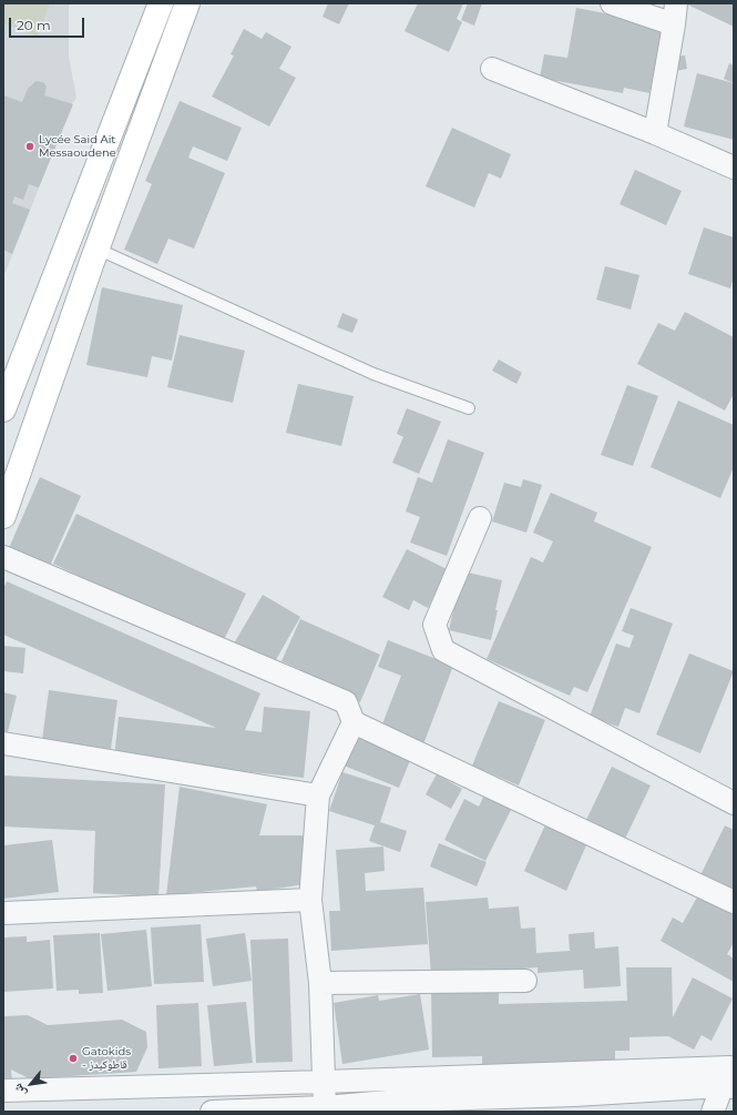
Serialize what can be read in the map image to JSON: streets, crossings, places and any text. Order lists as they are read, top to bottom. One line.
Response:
{"places":["Lycée Said Ait Messaoudene","Gatokids - قاطوكيدز"],"scale_bar":"20 m","north":"bottom left"}
